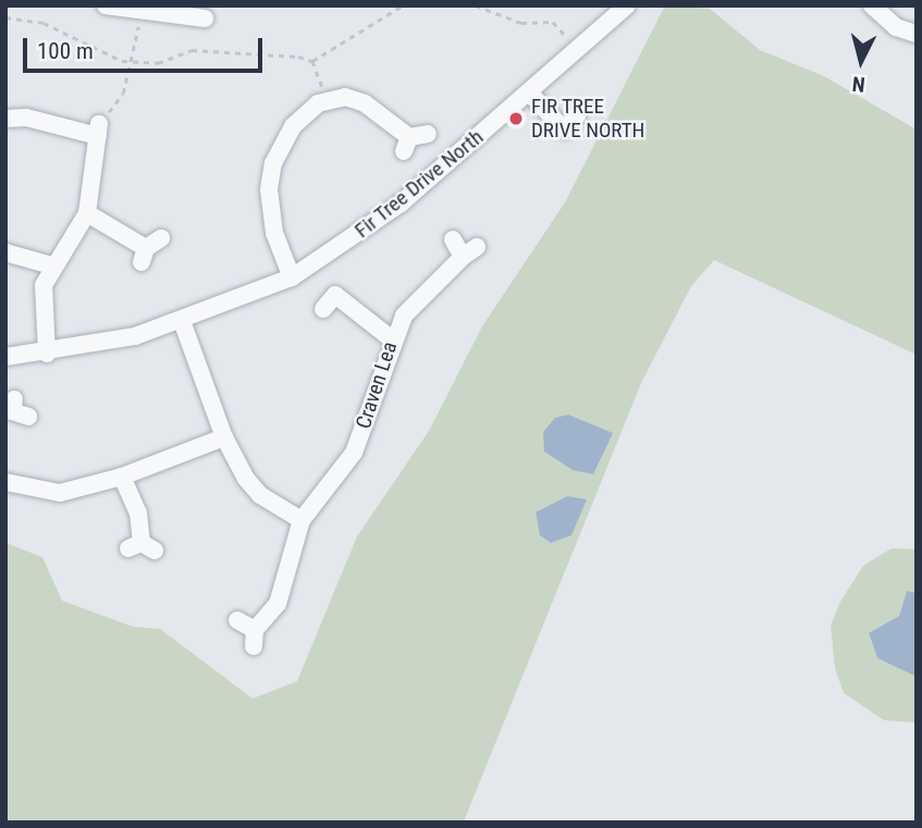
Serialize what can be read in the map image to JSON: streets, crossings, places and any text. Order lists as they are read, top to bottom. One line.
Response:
{"streets":{"street":["Fir Tree Drive North","Craven Lea"]},"places":["FIR TREE DRIVE NORTH"],"scale_bar":"100 m","north":"bottom"}
